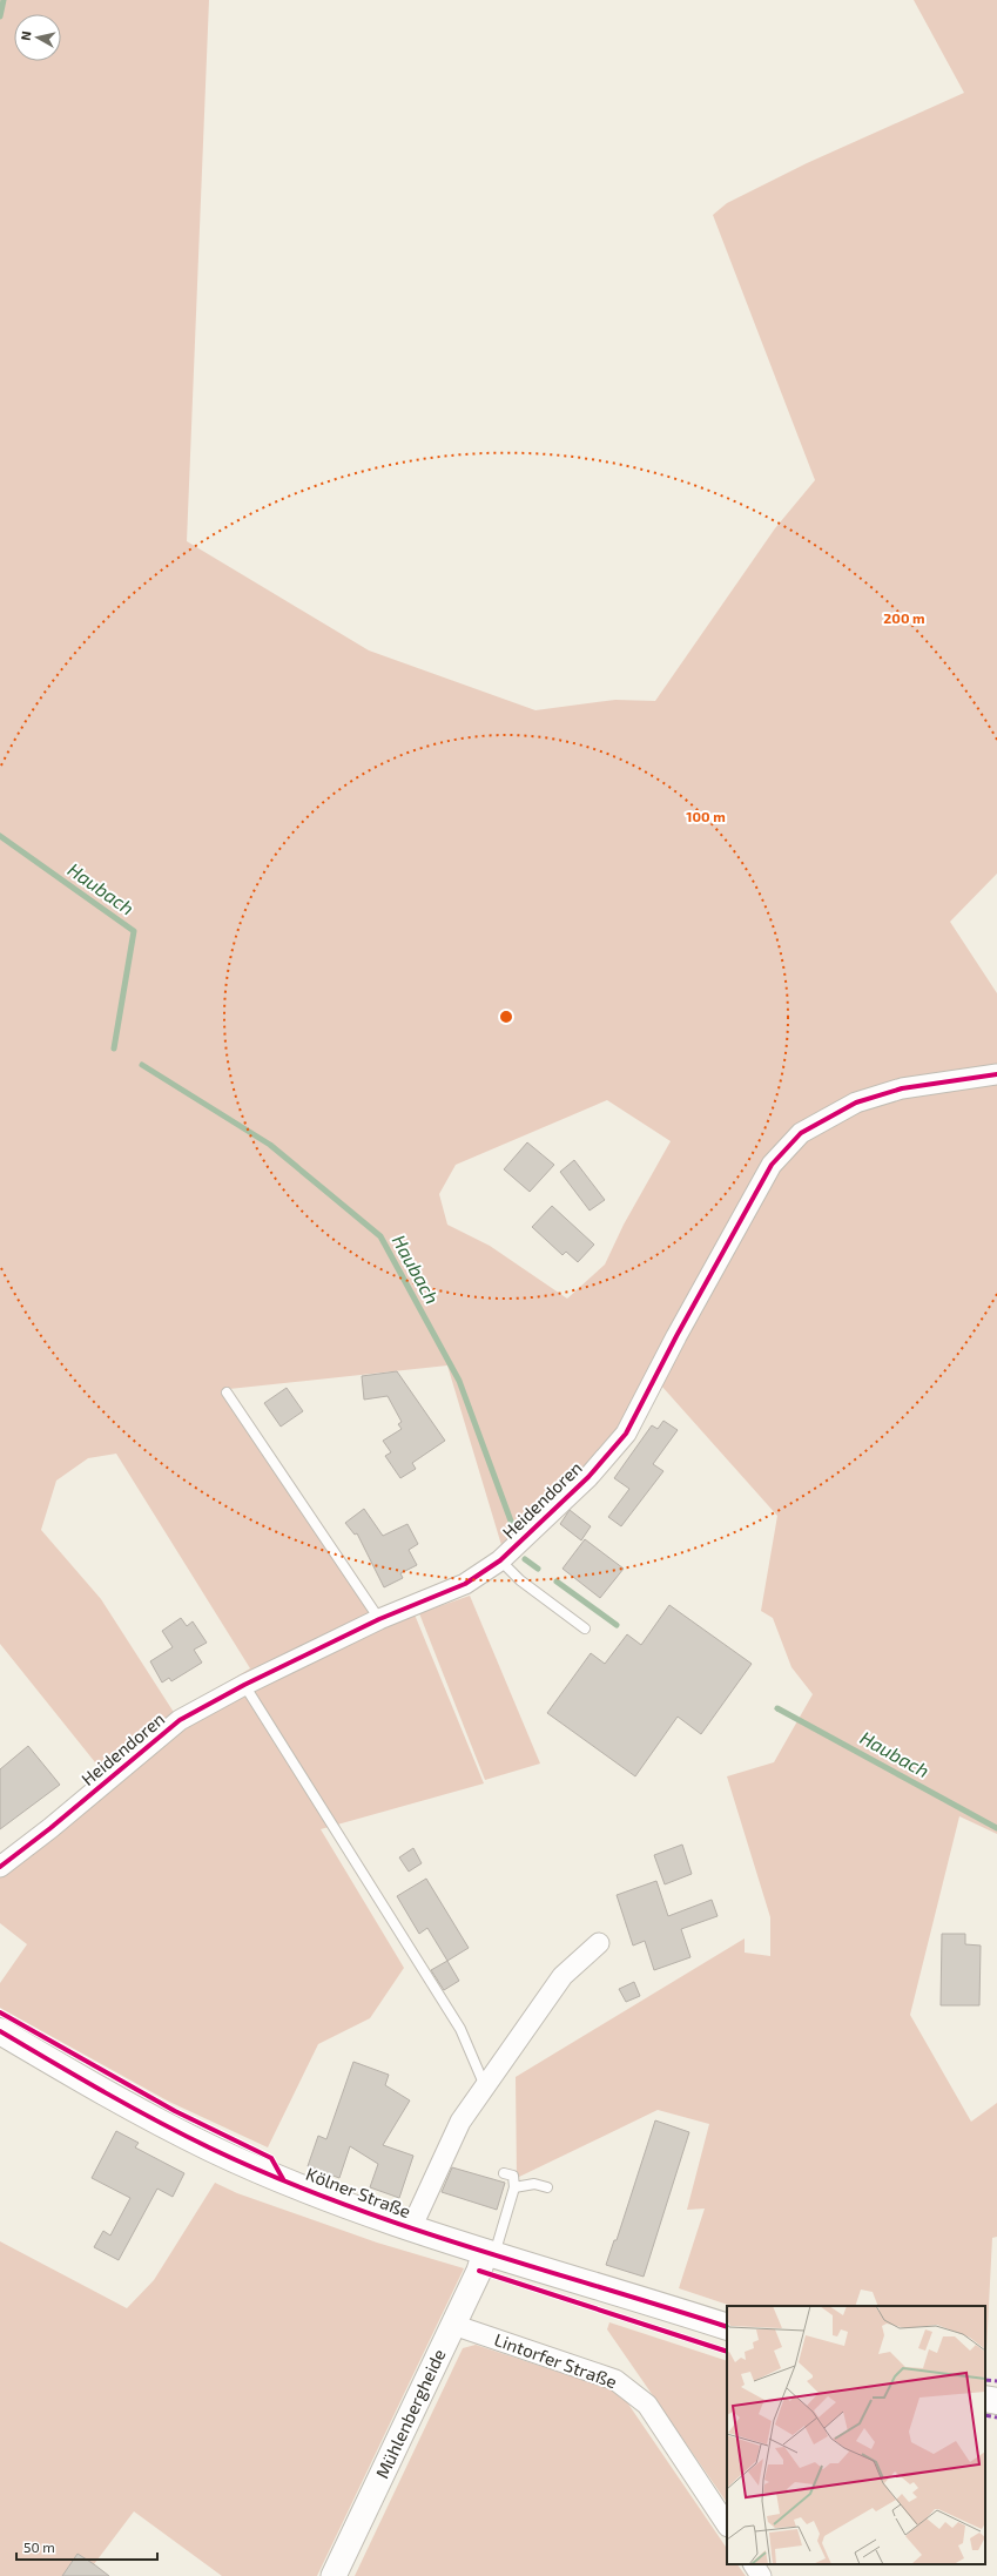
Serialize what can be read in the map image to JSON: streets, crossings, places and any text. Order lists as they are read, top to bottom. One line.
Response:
{"streets":{"main road":["Kölner Straße"],"street":["Heidendoren","Lintorfer Straße","Mühlenbergheide"]},"crossings":[["Kölner Straße","Mühlenbergheide"],["Lintorfer Straße","Mühlenbergheide"]],"water":["Haubach"],"scale_bar":"50 m","north":"left","rings":["200 m","100 m"]}
